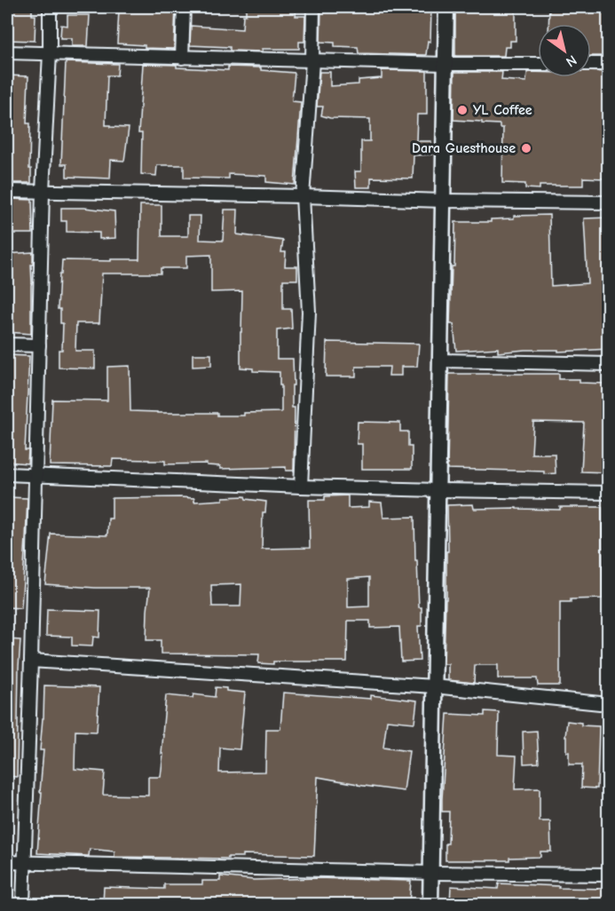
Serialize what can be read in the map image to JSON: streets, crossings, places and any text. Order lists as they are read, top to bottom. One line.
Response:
{"places":["YL Coffee","Dara Guesthouse"],"north":"bottom right"}
